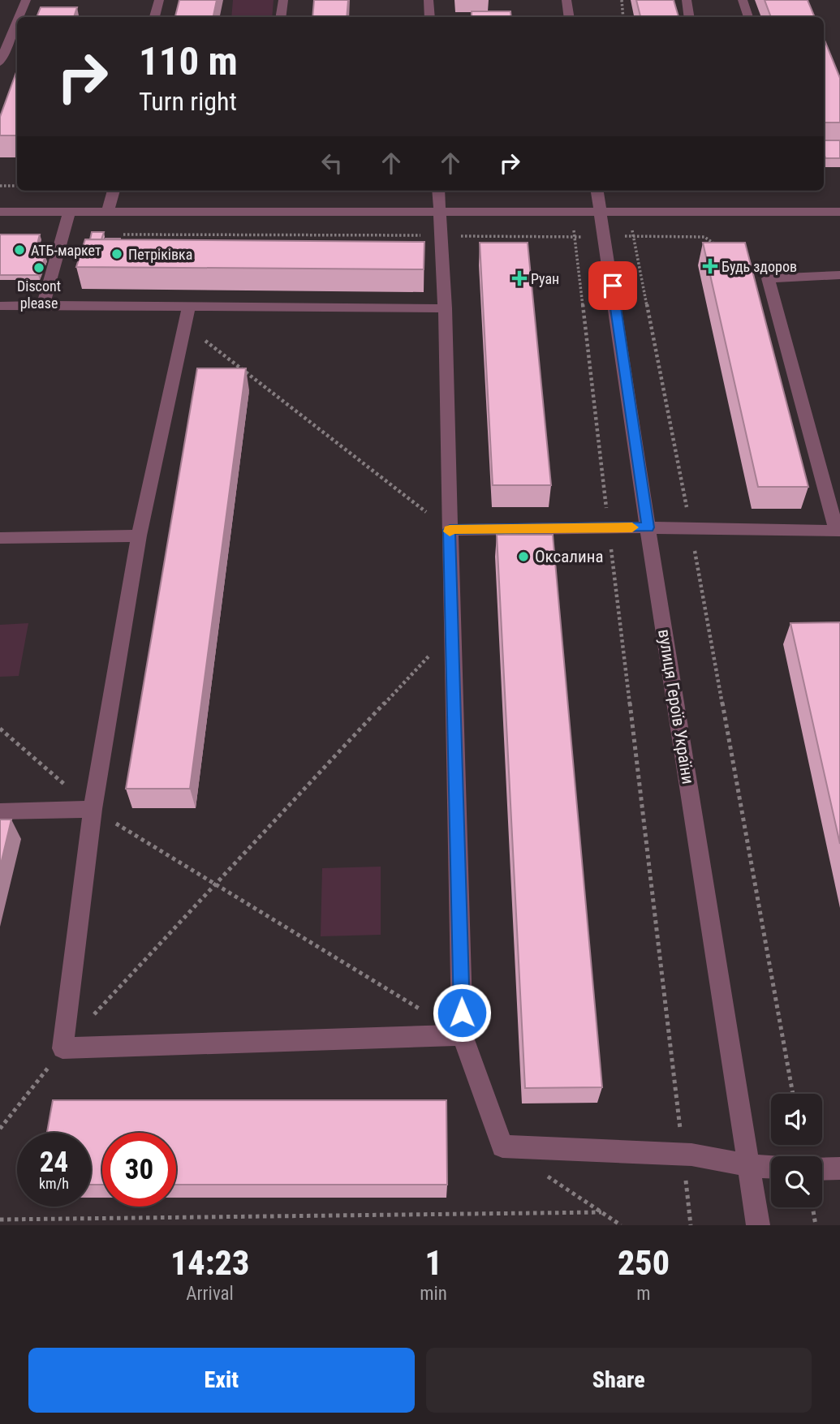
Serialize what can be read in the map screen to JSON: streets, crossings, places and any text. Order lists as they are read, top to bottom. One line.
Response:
{"streets":{"street":["вулиця Героїв України"]},"places":{"other":["АТБ-маркет","Петріківка","Discont please","Оксалина"],"health":["Будь здоров","Руан"]},"page":{"turn":["110 m","Turn right"],"speed":"24 km/h","limit":"30","eta":["14:23","Arrival","1","min","250","m"],"buttons":["Exit","Share"]}}
